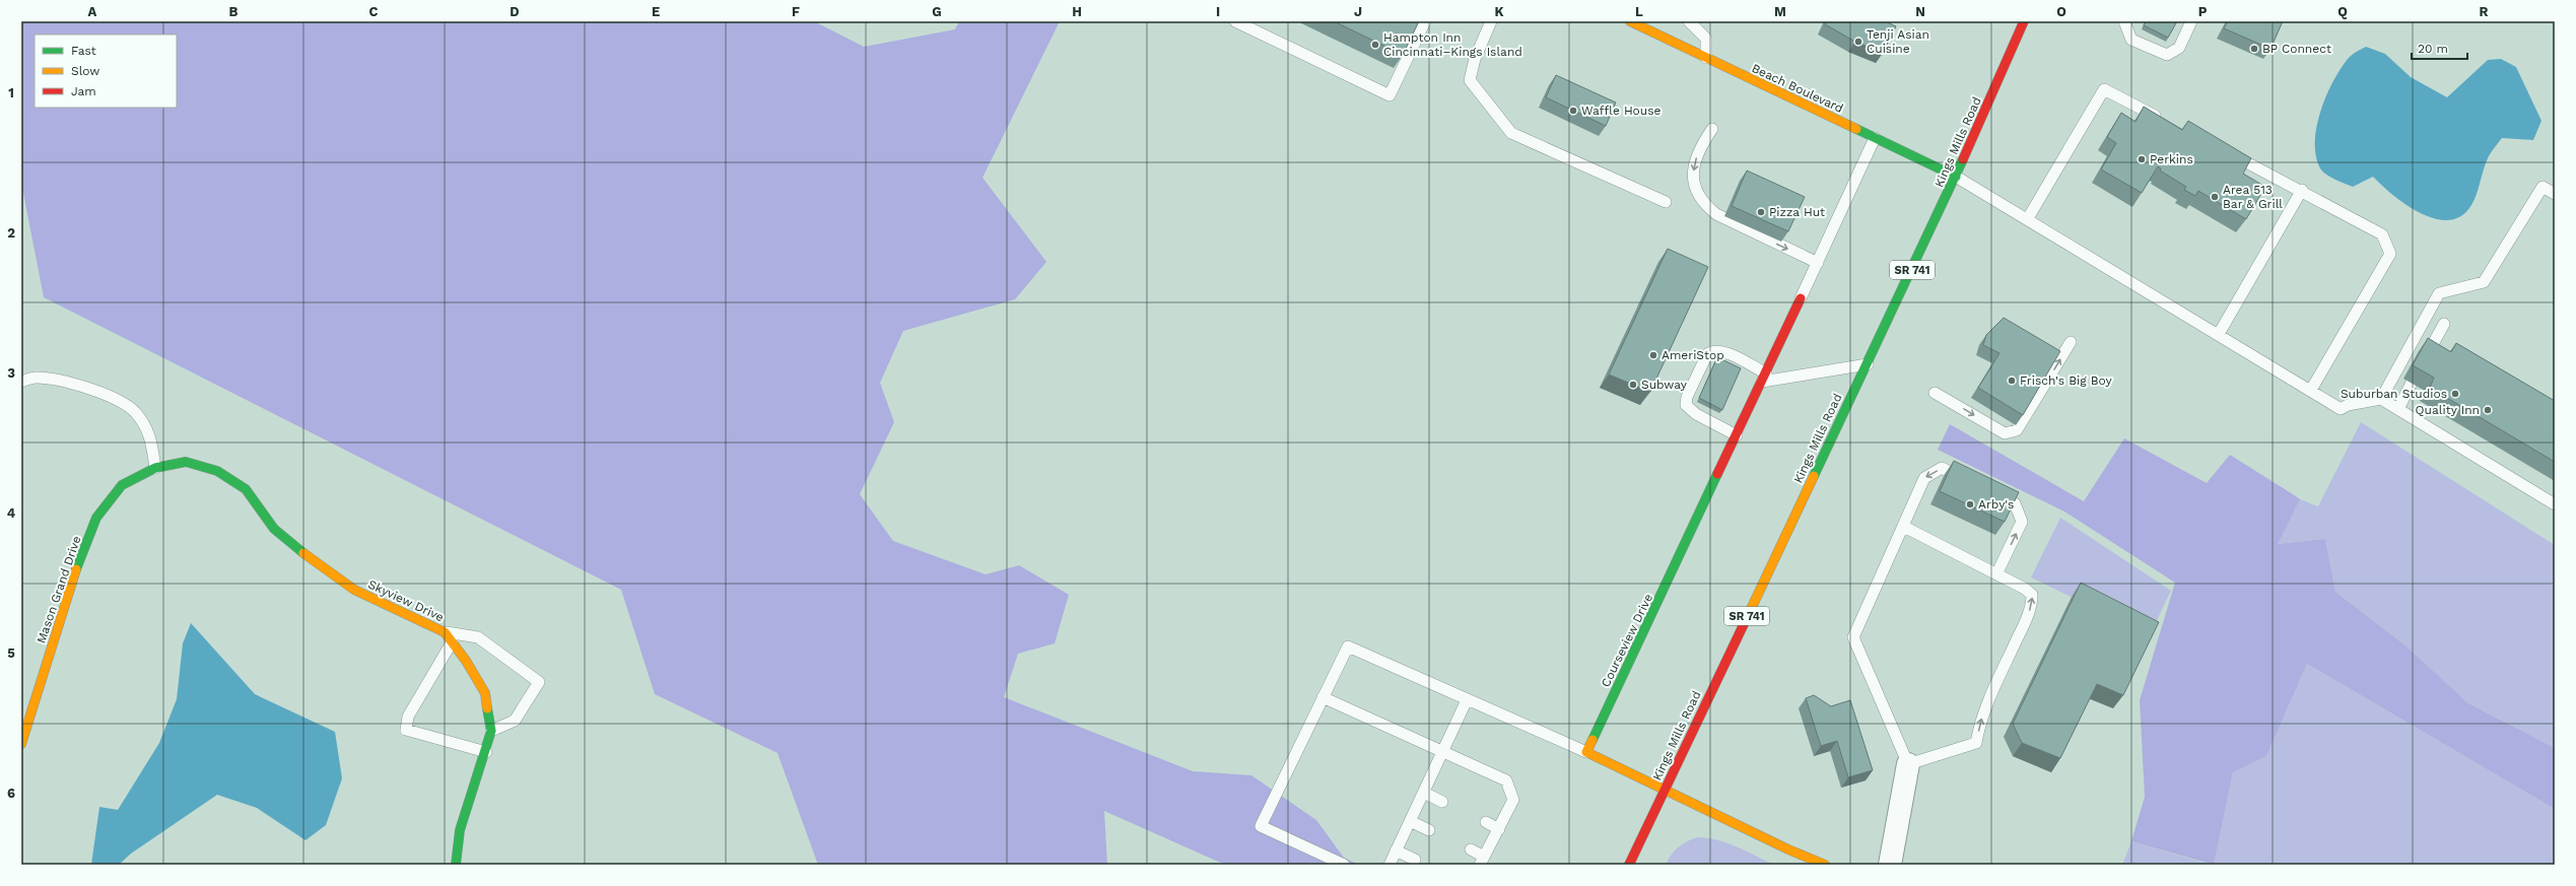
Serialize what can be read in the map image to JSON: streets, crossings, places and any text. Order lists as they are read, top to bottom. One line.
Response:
{"streets":{"street":["Beach Boulevard","Kings Mills Road","SR 741","Mason Grand Drive","Skyview Drive","Courseview Drive"]},"crossings":[["Beach Boulevard","Kings Mills Road"],["Mason Grand Drive","Skyview Drive"]],"places":["Tenji Asian Cuisine","Hampton Inn Cincinnati–Kings Island","BP Connect","Waffle House","Perkins","Area 513 Bar & Grill","Pizza Hut","AmeriStop","Frisch's Big Boy","Subway","Suburban Studios","Quality Inn","Arby's"],"legend":["Fast","Slow","Jam"],"scale_bar":"20 m","grid":{"columns":["A","B","C","D","E","F","G","H","I","J","K","L","M","N","O","P","Q","R"],"rows":["1","2","3","4","5","6"]}}
